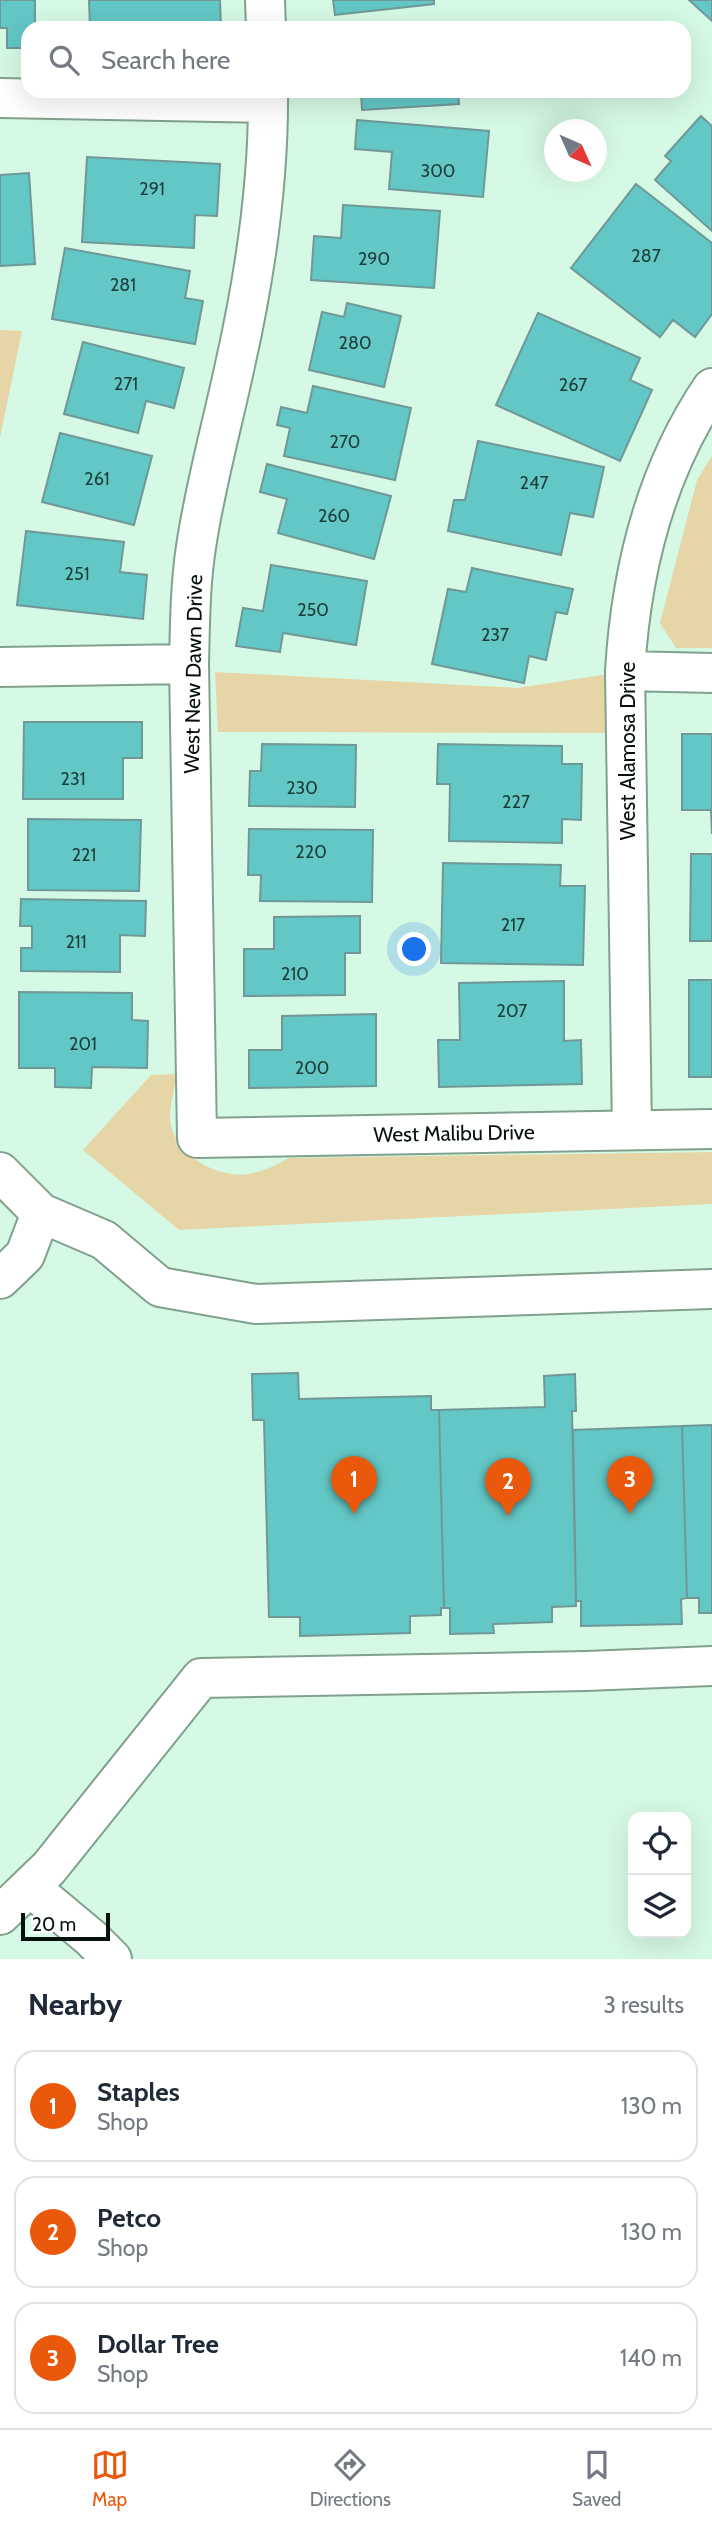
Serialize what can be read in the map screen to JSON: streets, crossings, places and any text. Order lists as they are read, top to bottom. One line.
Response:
{"streets":{"street":["West New Dawn Drive","West Alamosa Drive","West Malibu Drive"]},"crossings":[["West New Dawn Drive","West Malibu Drive"],["West Alamosa Drive","West Malibu Drive"]],"house_numbers":["300","291","287","290","281","280","271","267","270","261","247","260","251","250","237","231","230","227","220","221","217","211","210","207","201","200"],"scale_bar":"20 m","north":"bottom right","page":{"search":"Search here","pins":["1","3","2"],"scale":"20 m","heading":["Nearby","3 results"],"list":[{"mark":"1","name":"Staples","note":"Shop","value":"130 m"},{"mark":"2","name":"Petco","note":"Shop","value":"130 m"},{"mark":"3","name":"Dollar Tree","note":"Shop","value":"140 m"}],"nav":["Map","Directions","Saved"]}}
